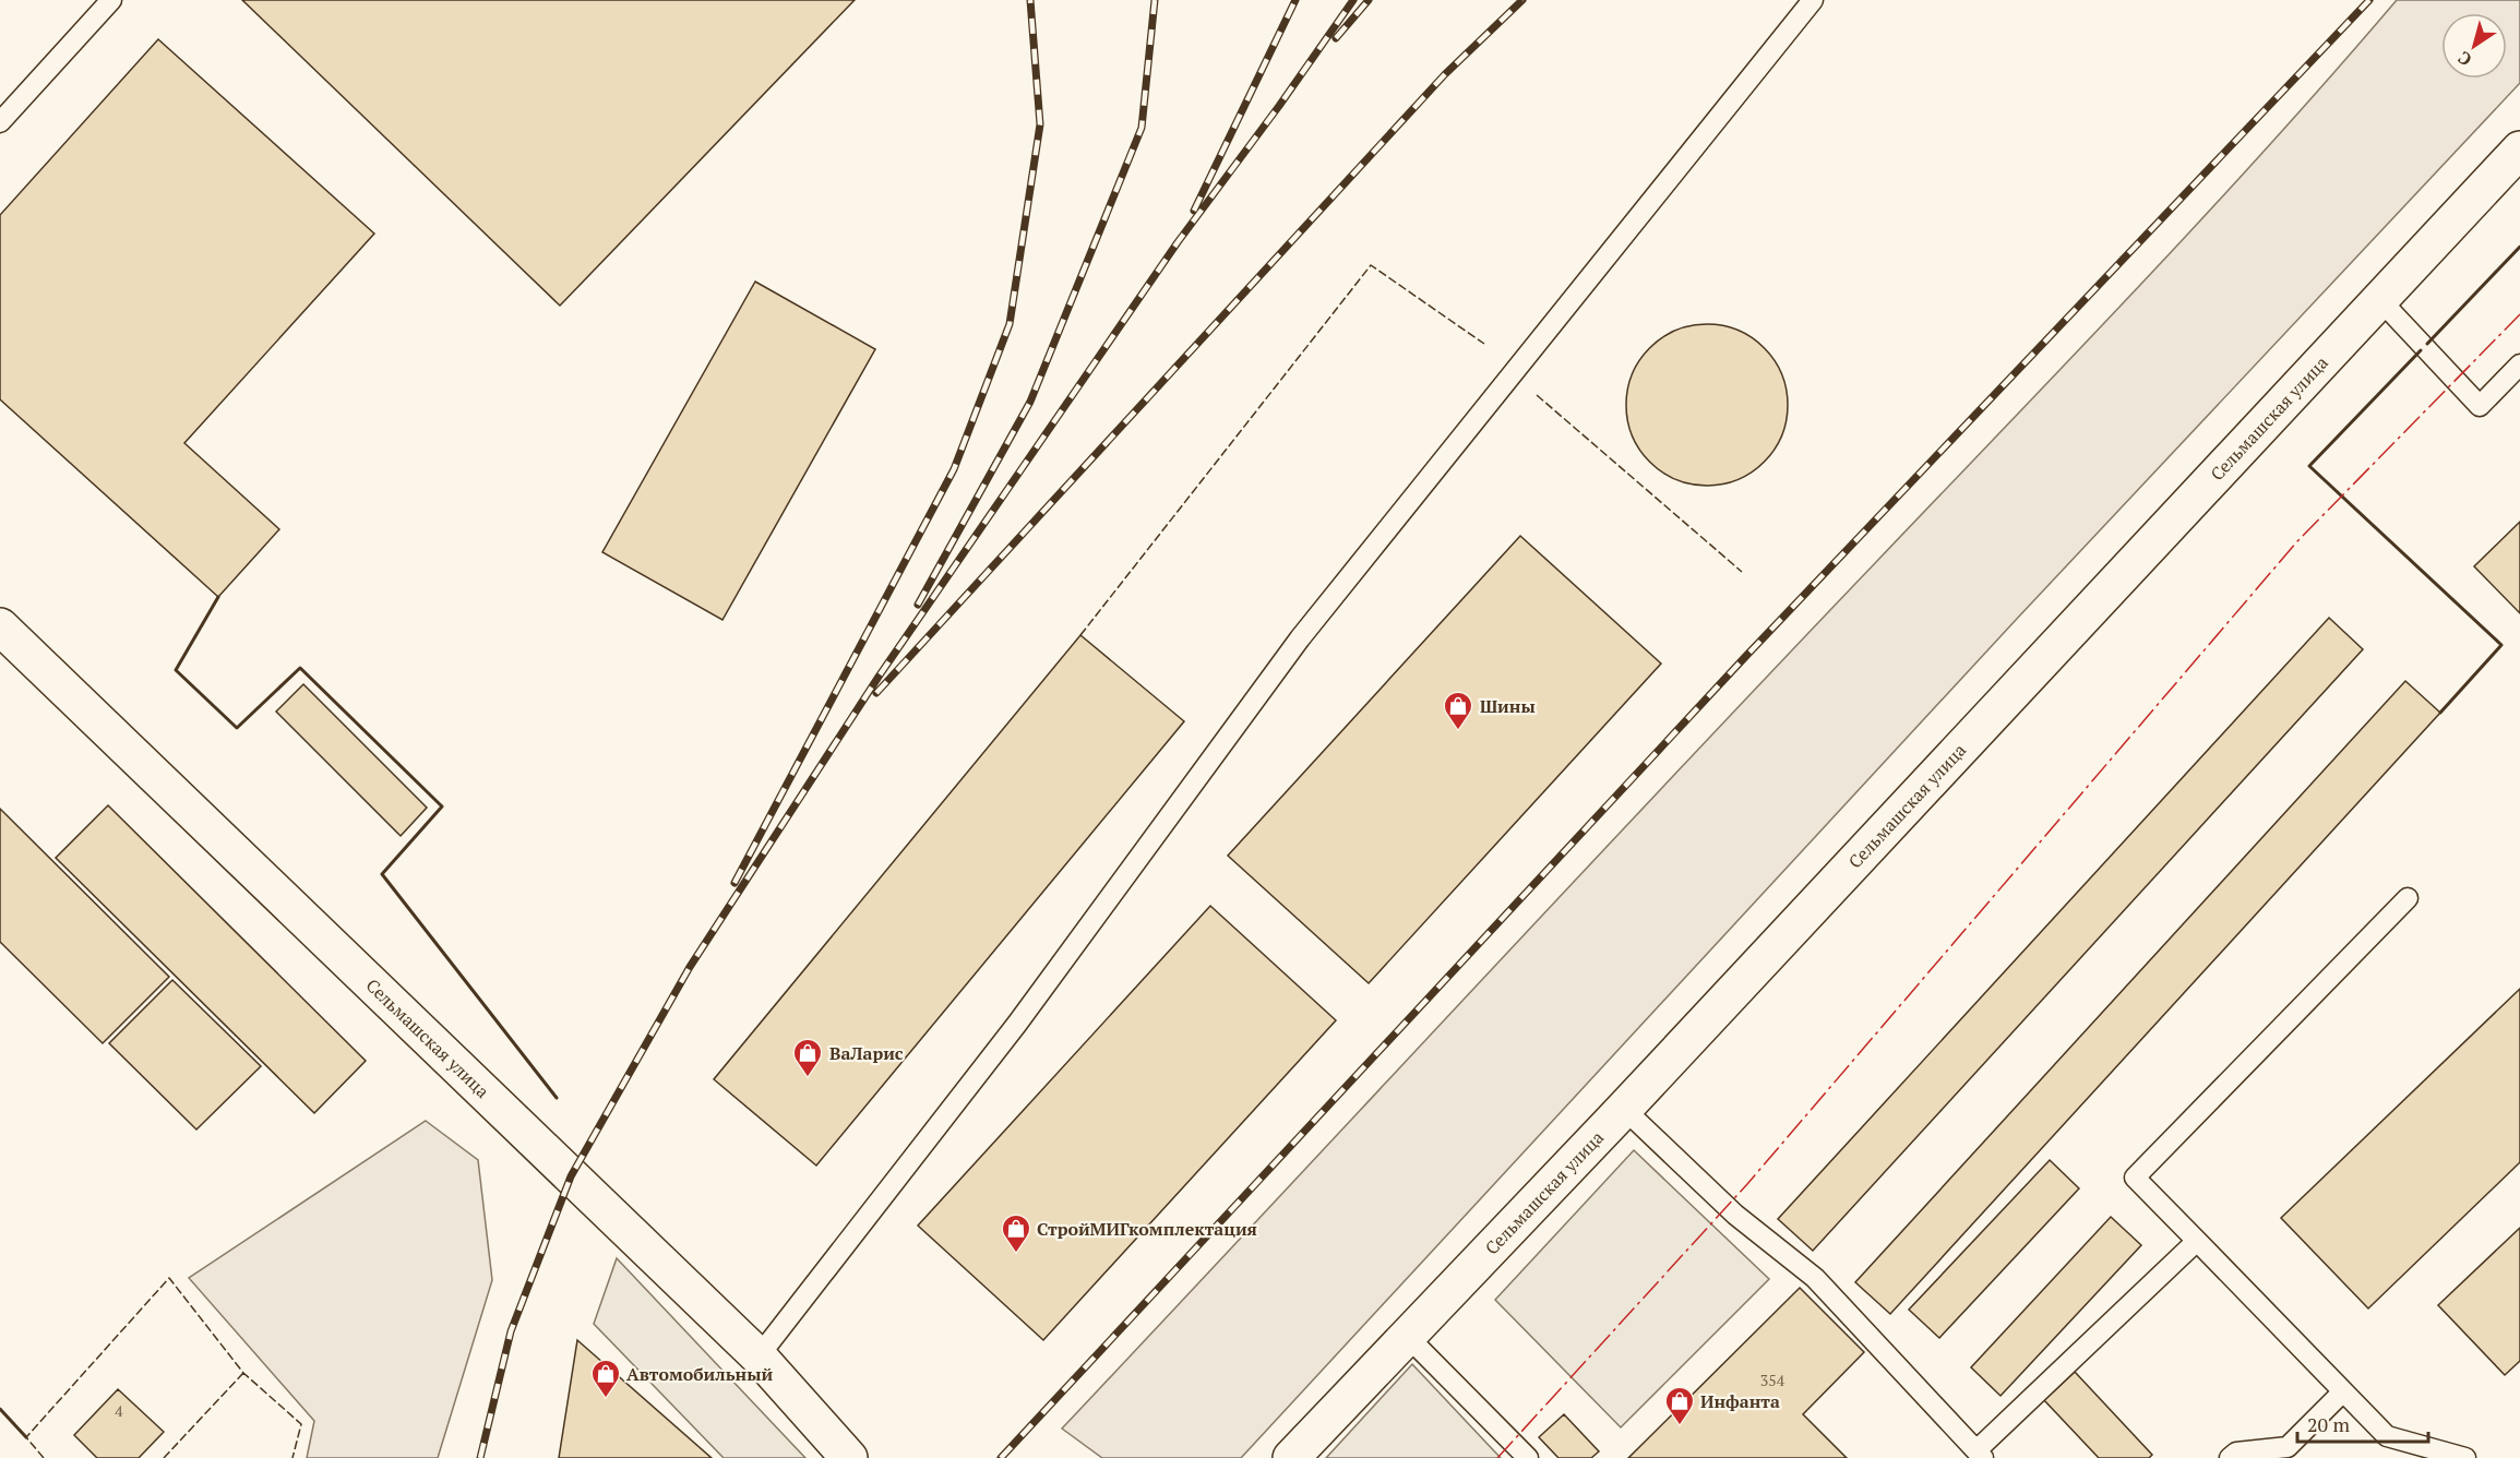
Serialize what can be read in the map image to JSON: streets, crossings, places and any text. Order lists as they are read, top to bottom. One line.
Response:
{"streets":{"main road":["Сельмашская улица"]},"places":{"shop":["Шины","ВаЛарис","СтройМИГкомплектация","Автомобильный","Инфанта"]},"house_numbers":["354","4"],"scale_bar":"20 m","north":"bottom left"}
